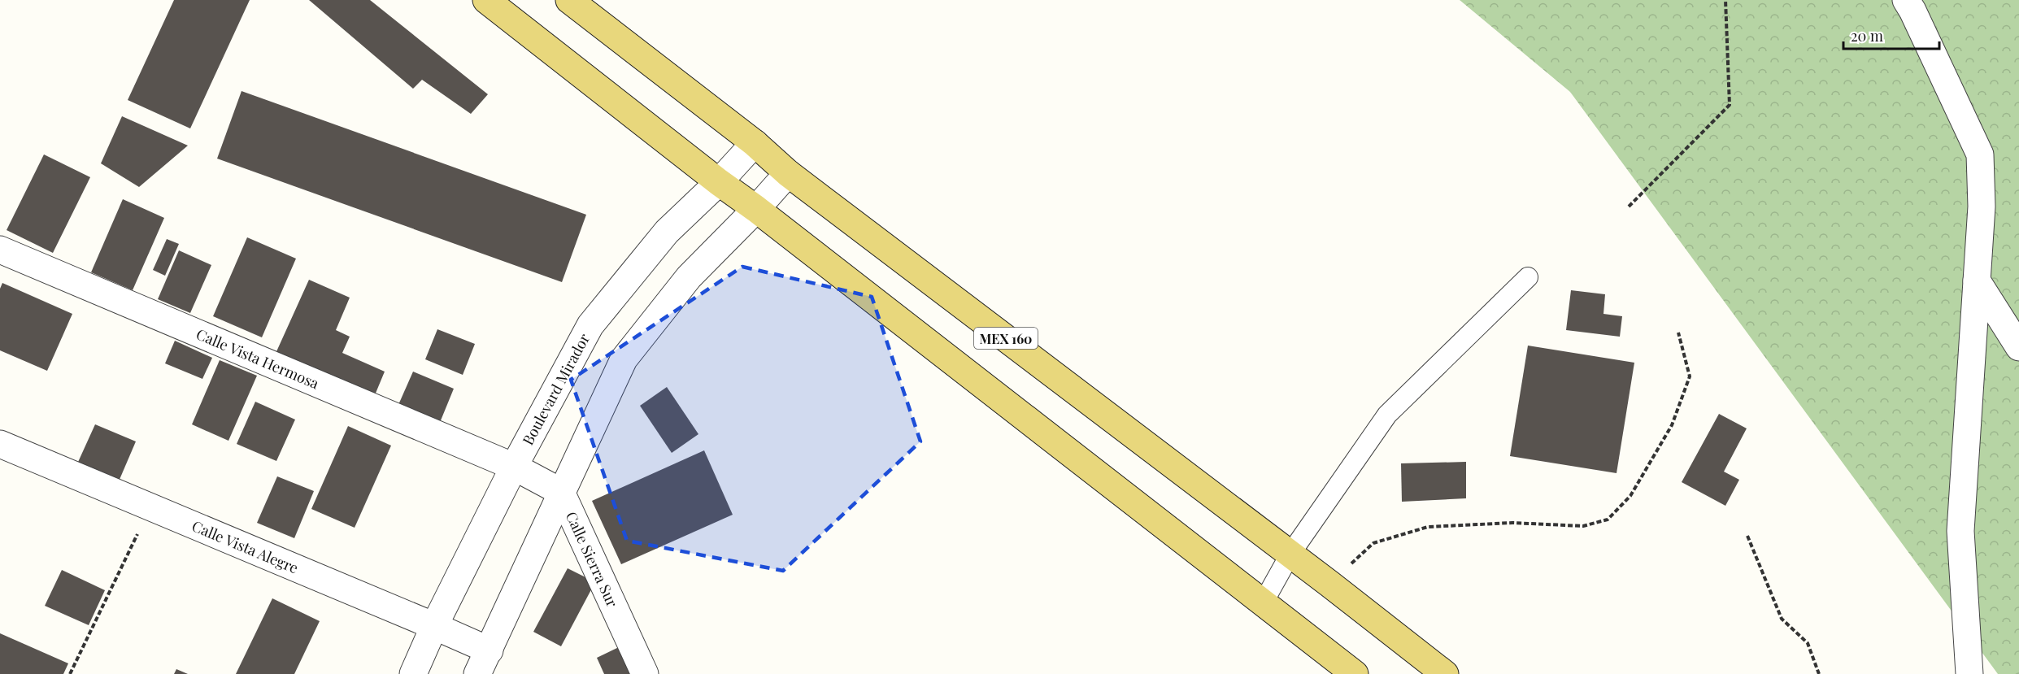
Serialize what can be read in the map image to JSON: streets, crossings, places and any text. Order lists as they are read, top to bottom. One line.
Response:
{"streets":{"main road":["MEX 160"],"street":["Calle Vista Hermosa","Boulevard Mirador","Calle Vista Alegre","Calle Sierra Sur"]},"crossings":[["MEX 160","Boulevard Mirador"],["Calle Vista Hermosa","Boulevard Mirador"],["Boulevard Mirador","Calle Vista Alegre"]],"scale_bar":"20 m"}
